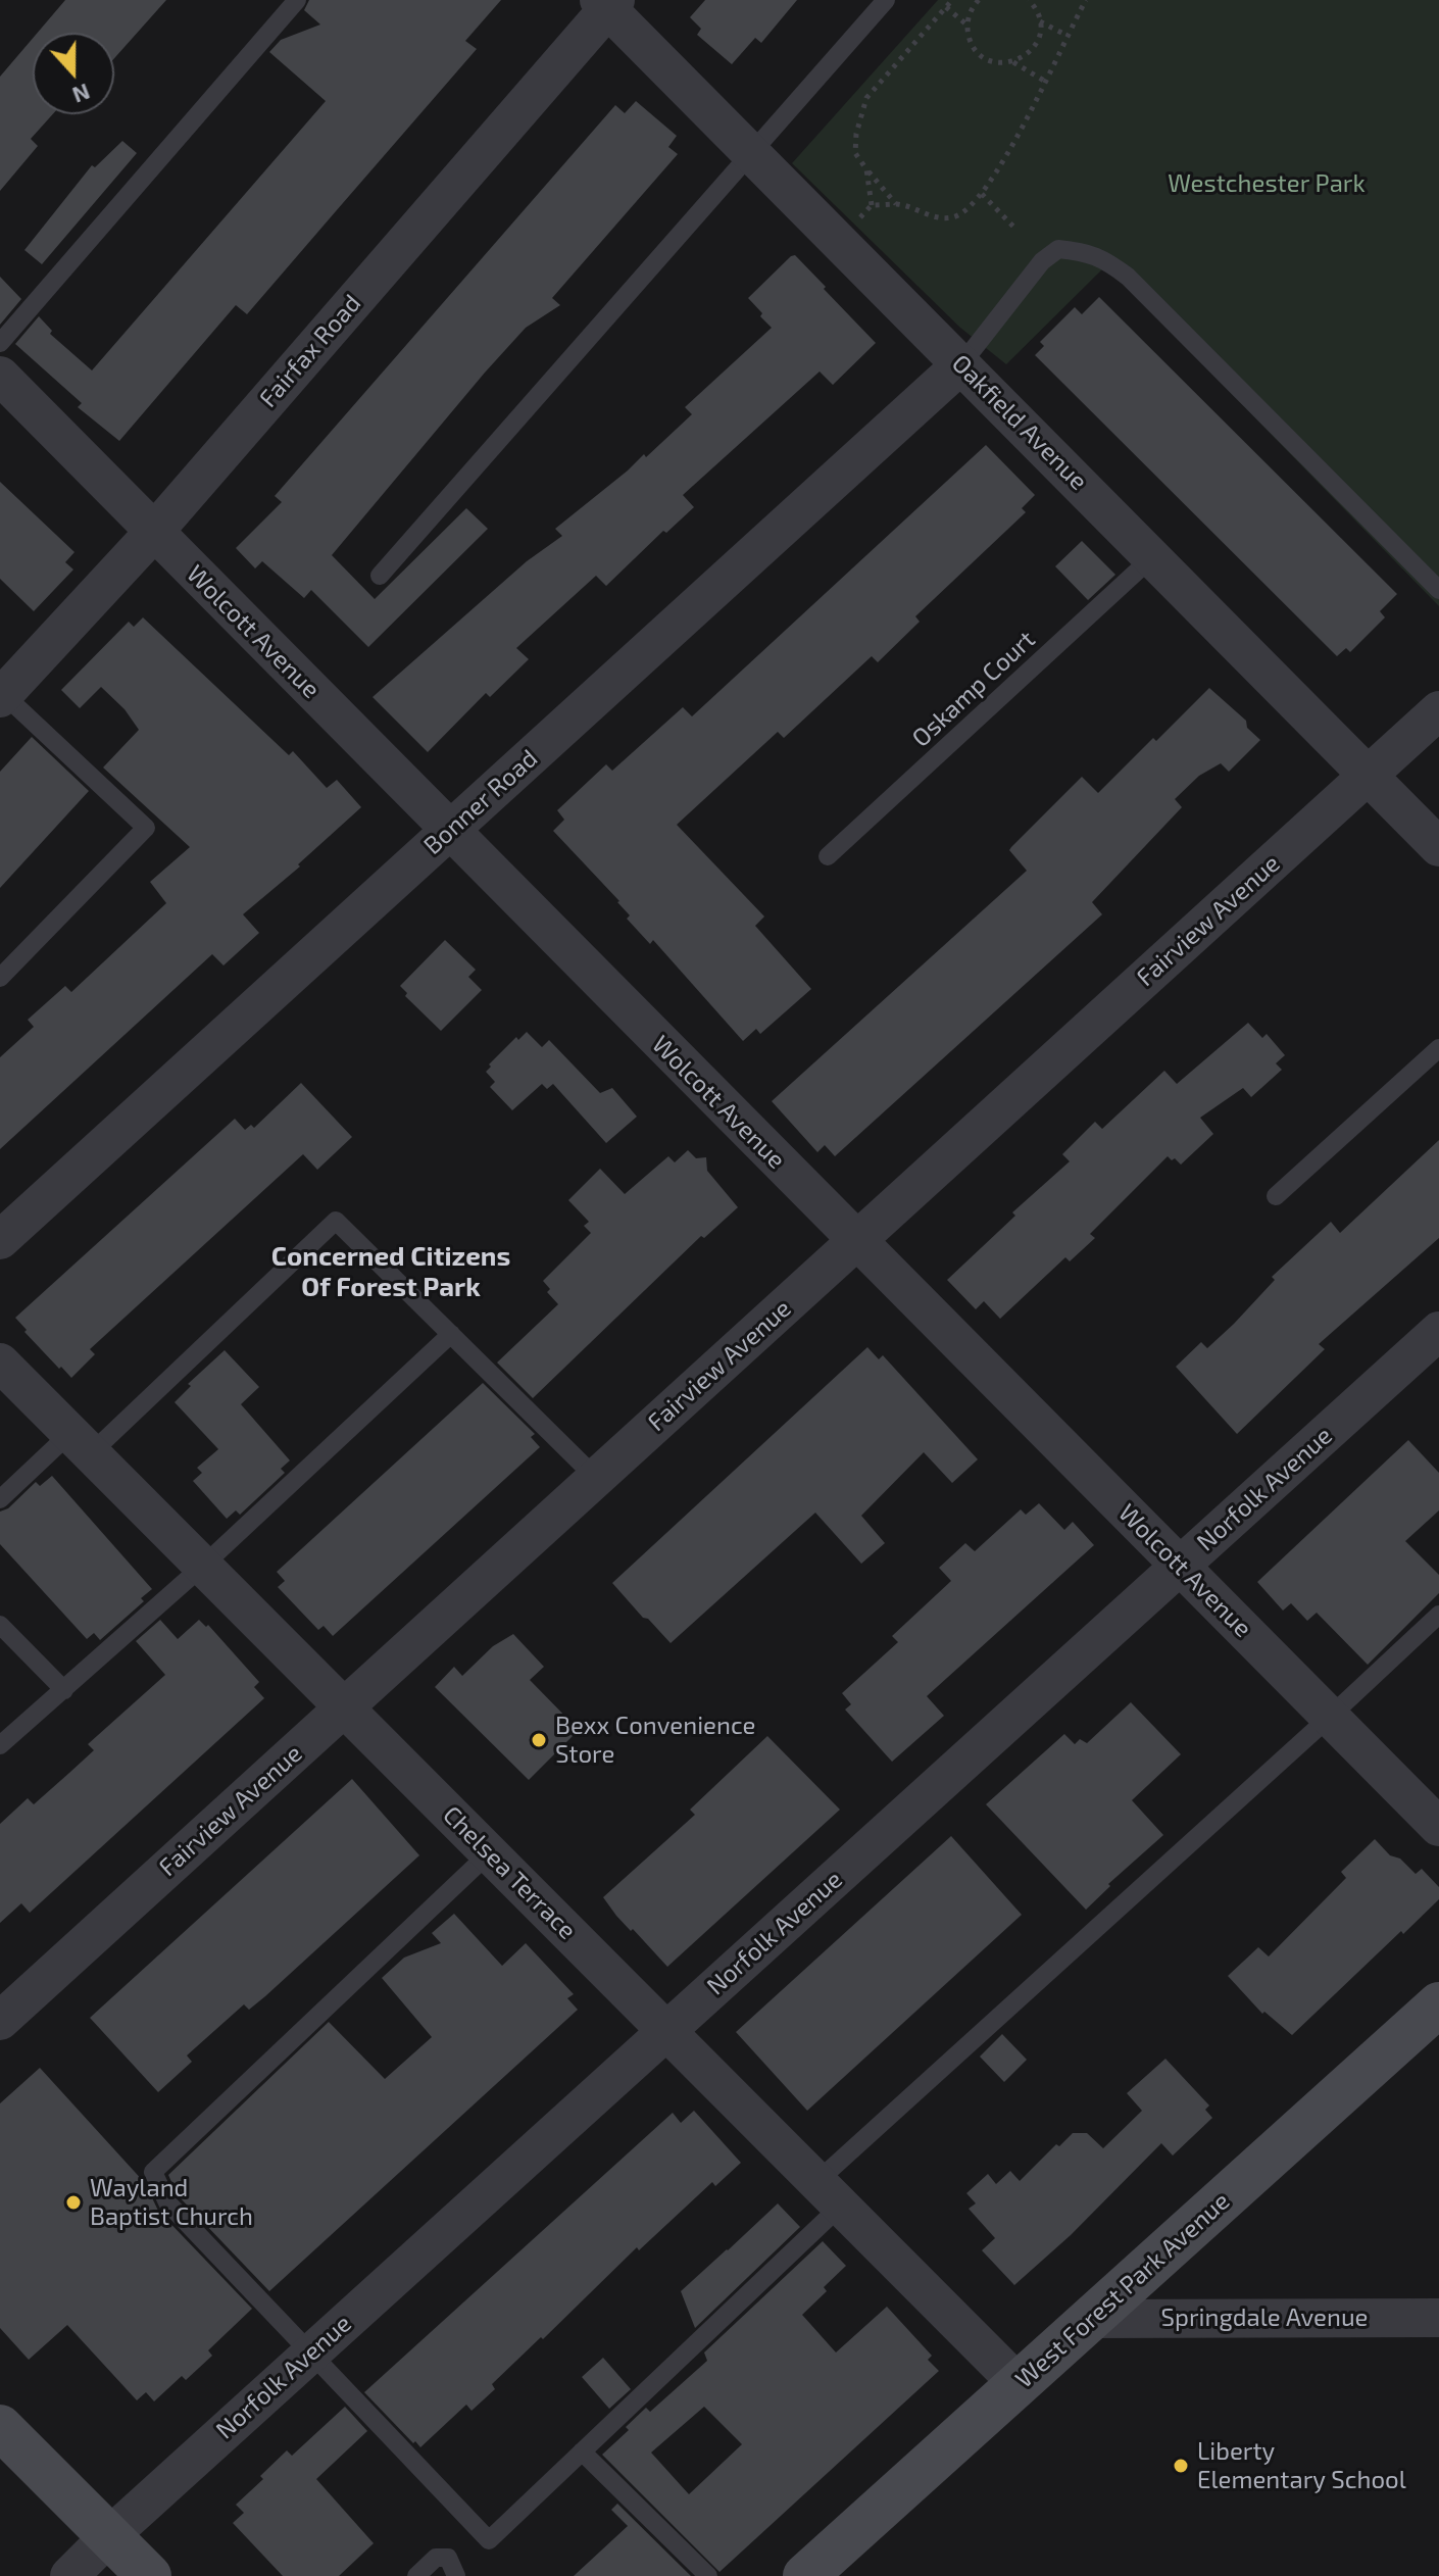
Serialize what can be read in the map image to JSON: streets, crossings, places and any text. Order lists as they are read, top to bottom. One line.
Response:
{"streets":{"main road":["West Forest Park Avenue"],"street":["Fairfax Road","Oakfield Avenue","Wolcott Avenue","Bonner Road","Fairview Avenue","Norfolk Avenue","Chelsea Terrace","Springdale Avenue"],"lane":["Oskamp Court"]},"crossings":[["Fairfax Road","Oakfield Avenue"],["Fairfax Road","Wolcott Avenue"],["Oakfield Avenue","Oskamp Court"],["Oakfield Avenue","Bonner Road"],["Oakfield Avenue","Fairview Avenue"],["Wolcott Avenue","Bonner Road"],["Wolcott Avenue","Fairview Avenue"],["Wolcott Avenue","Norfolk Avenue"],["Fairview Avenue","Chelsea Terrace"],["Norfolk Avenue","Chelsea Terrace"],["Chelsea Terrace","West Forest Park Avenue"],["West Forest Park Avenue","Springdale Avenue"]],"districts":["Concerned Citizens Of Forest Park"],"parks":["Westchester Park"],"places":["Bexx Convenience Store","Wayland Baptist Church","Liberty Elementary School"],"north":"bottom"}
